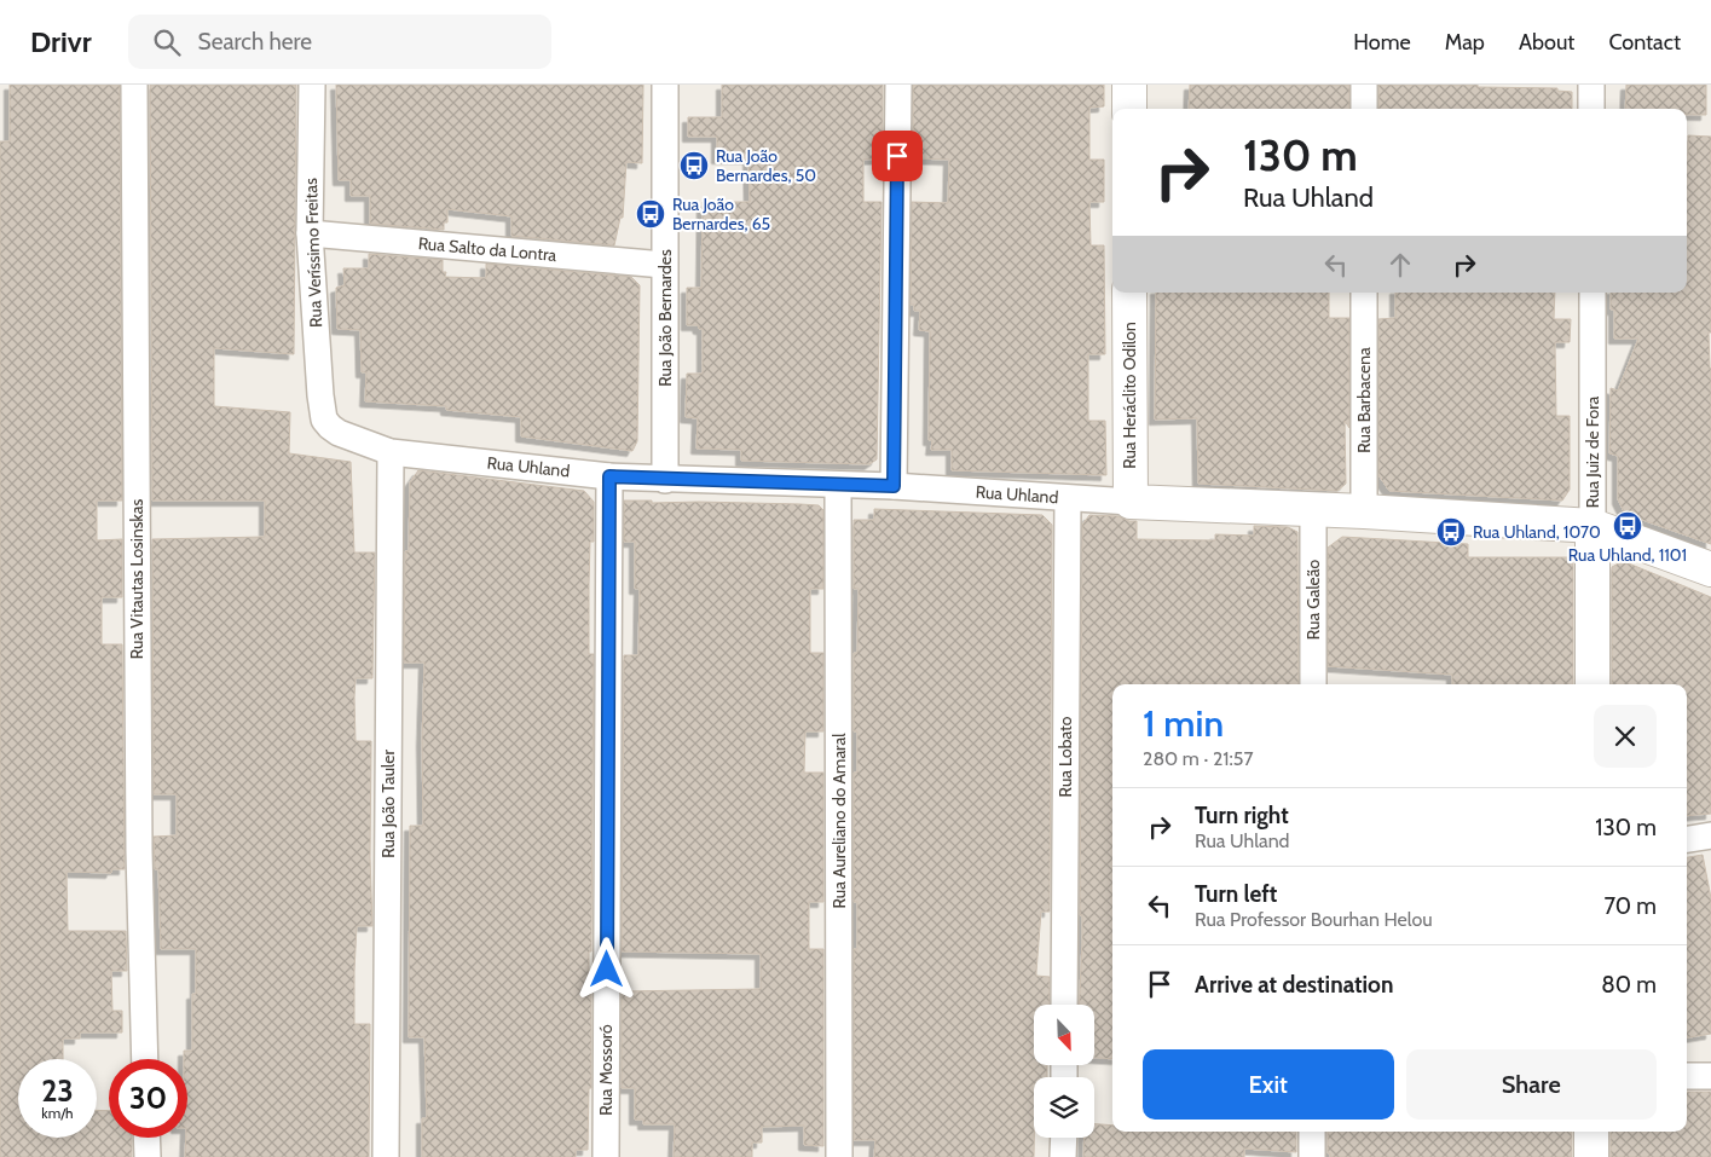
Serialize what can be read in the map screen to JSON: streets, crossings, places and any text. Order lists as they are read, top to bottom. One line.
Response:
{"streets":{"street":["Rua Salto da Lontra","Rua Veríssimo Freitas","Rua João Bernardes","Rua Heráclito Odilon","Rua Barbacena","Rua Juiz de Fora","Rua Uhland","Rua Vitautas Losinskas","Rua Galeão","Rua Lobato","Rua João Tauler","Rua Aureliano do Amaral","Rua Mossoró"]},"crossings":[["Rua Salto da Lontra","Rua Veríssimo Freitas"],["Rua Salto da Lontra","Rua João Bernardes"],["Rua Veríssimo Freitas","Rua Uhland"],["Rua João Bernardes","Rua Uhland"],["Rua Heráclito Odilon","Rua Uhland"],["Rua Barbacena","Rua Uhland"],["Rua Juiz de Fora","Rua Uhland"],["Rua Uhland","Rua Galeão"],["Rua Uhland","Rua Lobato"],["Rua Uhland","Rua João Tauler"],["Rua Uhland","Rua Aureliano do Amaral"],["Rua Uhland","Rua Mossoró"]],"places":{"bus stop":["Rua João Bernardes, 50","Rua João Bernardes, 65","Rua Uhland, 1101","Rua Uhland, 1070"]},"north":"bottom right","page":{"header":"Drivr","search":"Search here","nav":["Home","Map","About","Contact"],"turn":["130 m","Rua Uhland"],"heading":["1 min","280 m · 21:57"],"list":[{"name":"Turn right","note":"Rua Uhland","value":"130 m"},{"name":"Turn left","note":"Rua Professor Bourhan Helou","value":"70 m"},{"name":"Arrive at destination","value":"80 m"}],"buttons":["Exit","Share"],"speed":"23 km/h","limit":"30"}}
